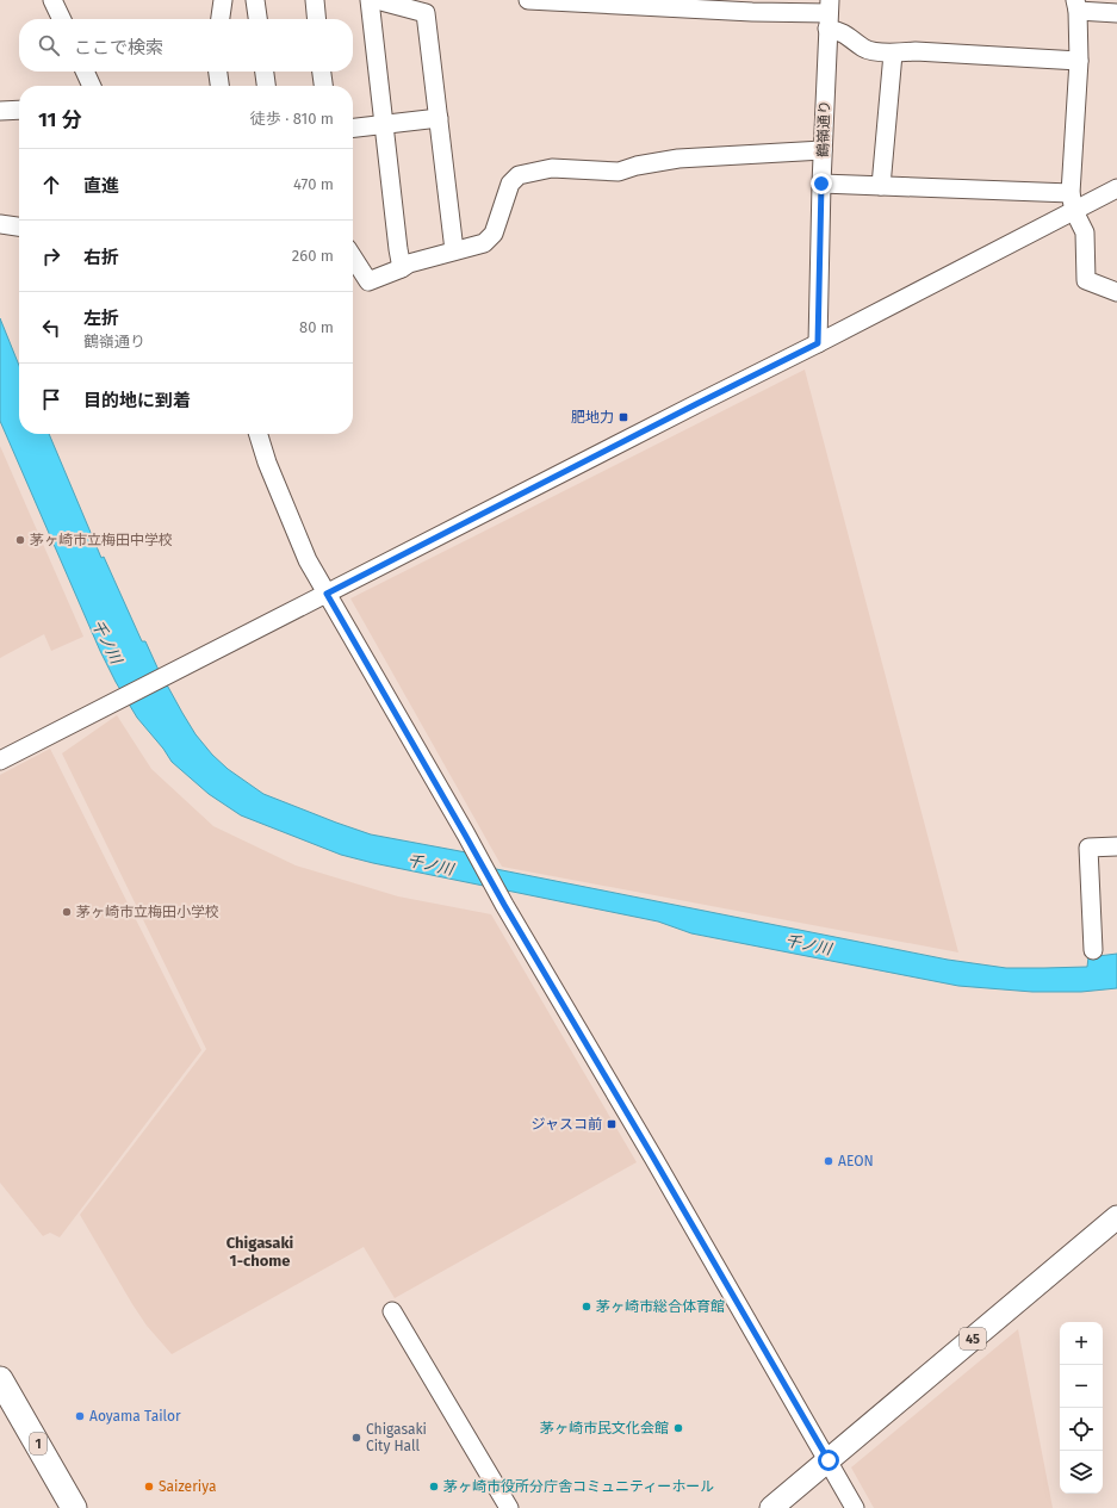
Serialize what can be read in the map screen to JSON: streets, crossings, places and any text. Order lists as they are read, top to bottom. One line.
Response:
{"streets":{"highway":["1"],"main road":["45"],"street":["鶴嶺通り"]},"districts":["Chigasaki 1-chome"],"water":["千ノ川"],"places":{"transit":["肥地力","ジャスコ前"],"other":["茅ヶ崎市立梅田中学校","茅ヶ崎市立梅田小学校","AEON","茅ヶ崎市総合体育館","Aoyama Tailor","茅ヶ崎市民文化会館","Chigasaki City Hall","Saizeriya","茅ヶ崎市役所分庁舎コミュニティーホール"]},"page":{"search":"ここで検索","heading":["11 分","徒歩 · 810 m"],"list":[["直進","470 m"],["右折","260 m"],["左折","鶴嶺通り","80 m"],"目的地に到着"],"map_buttons":["+","−"]}}
